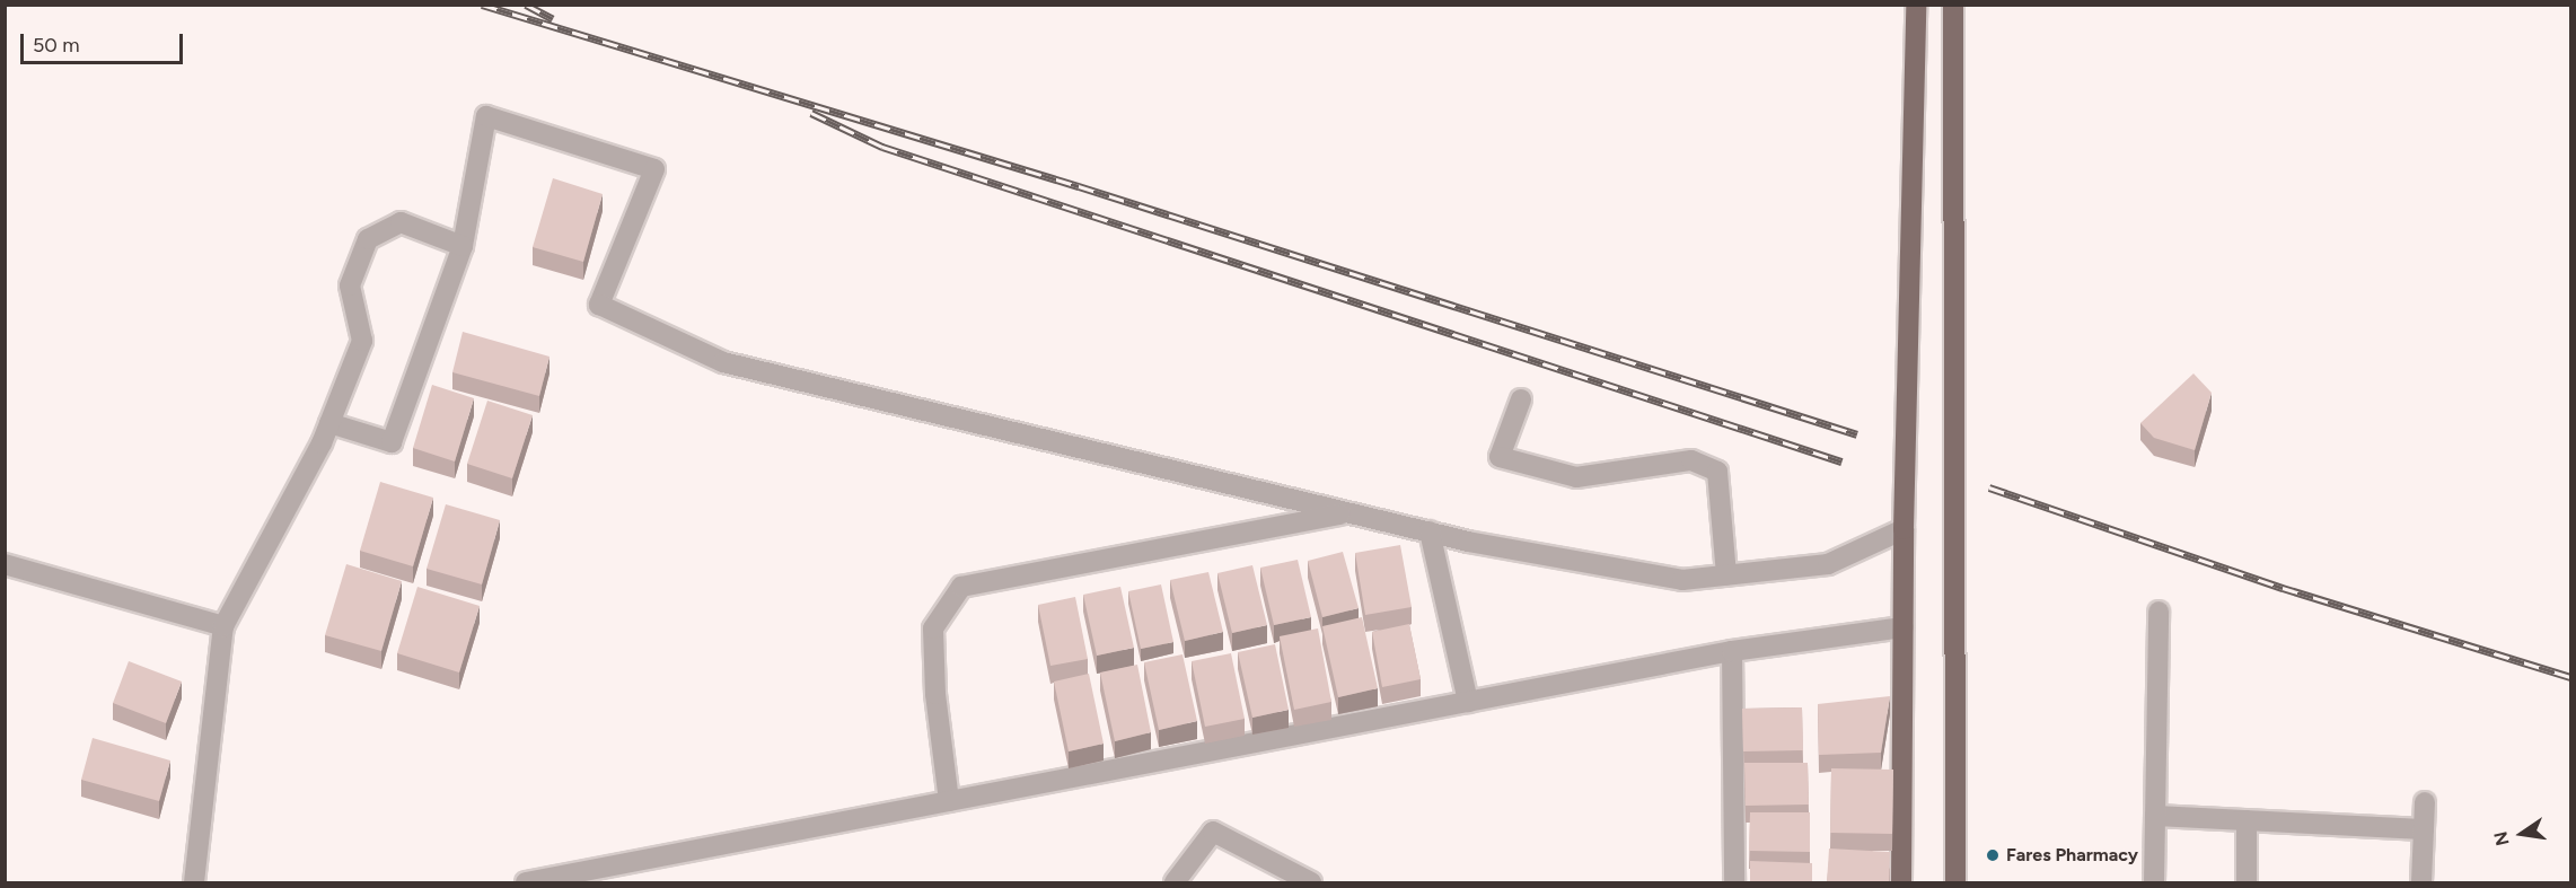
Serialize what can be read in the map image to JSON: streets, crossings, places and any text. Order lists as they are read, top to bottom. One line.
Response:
{"places":["Fares Pharmacy"],"scale_bar":"50 m","north":"left"}
